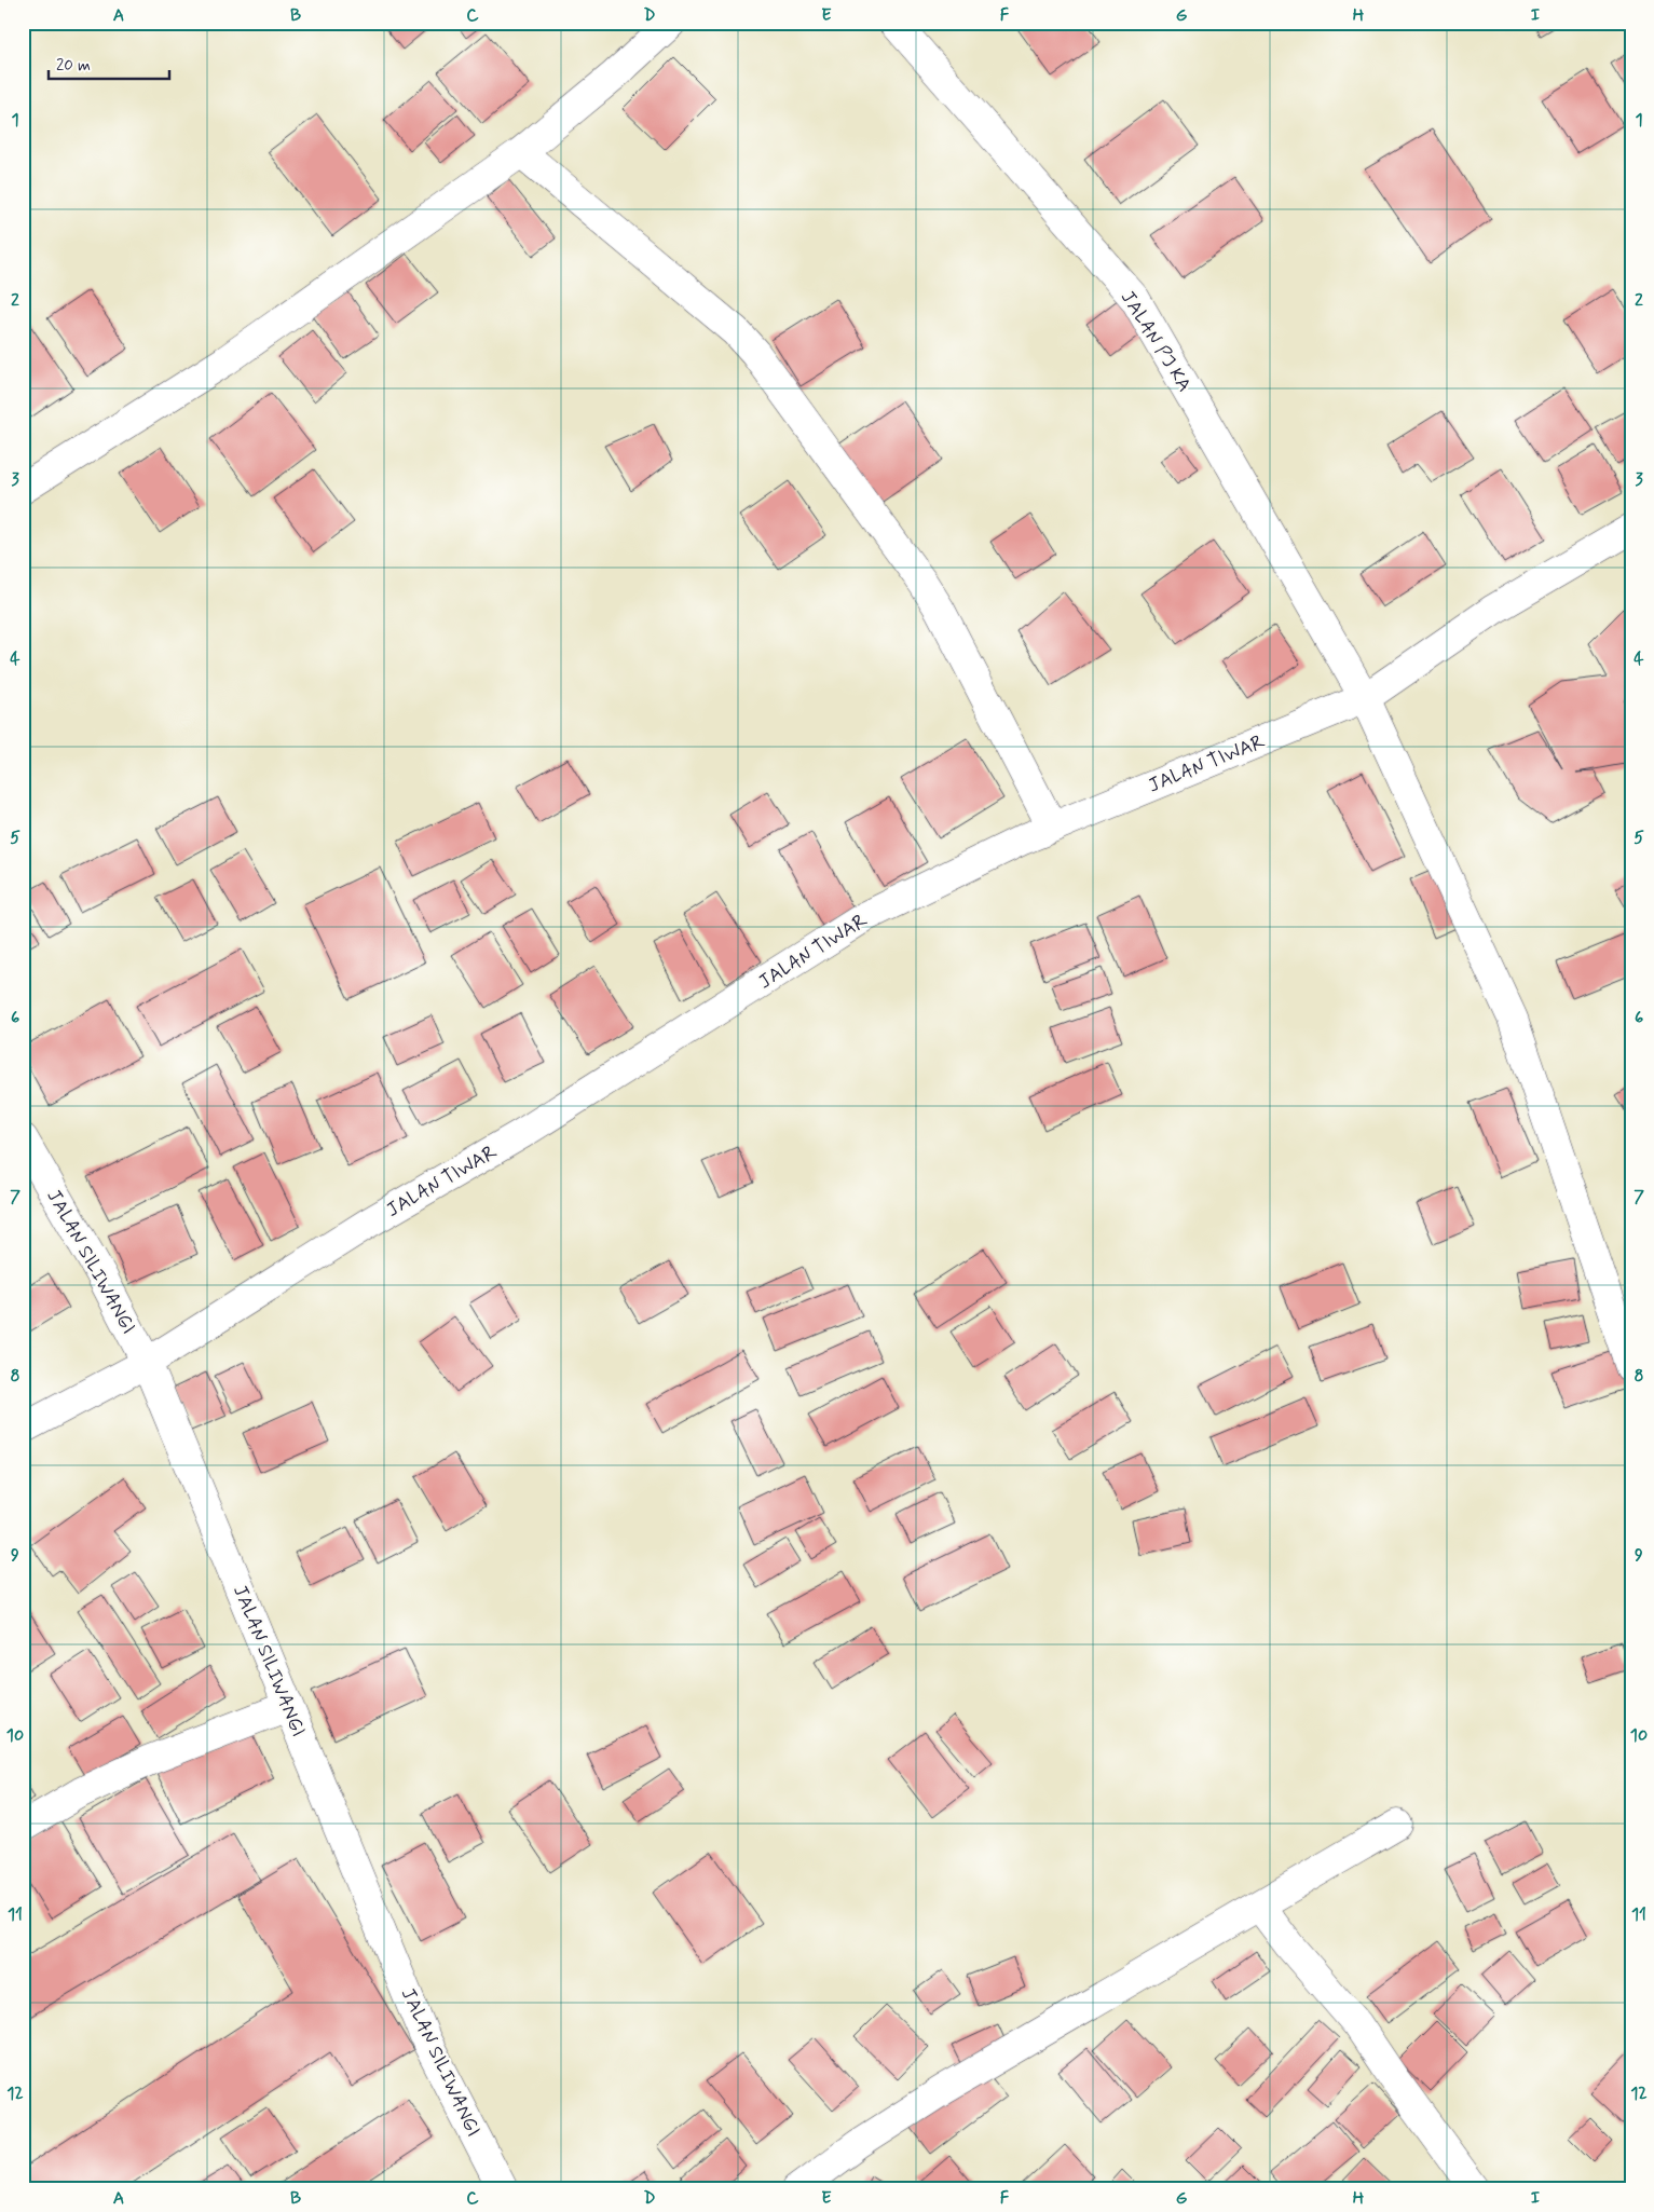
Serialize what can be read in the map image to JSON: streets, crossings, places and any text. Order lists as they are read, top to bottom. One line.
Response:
{"streets":{"street":["JALAN PJ KA","JALAN TIWAR","JALAN SILIWANGI"]},"crossings":[["JALAN PJ KA","JALAN TIWAR"],["JALAN TIWAR","JALAN SILIWANGI"]],"scale_bar":"20 m","grid":{"columns":["A","B","C","D","E","F","G","H","I"],"rows":["1","2","3","4","5","6","7","8","9","10","11","12"]}}
